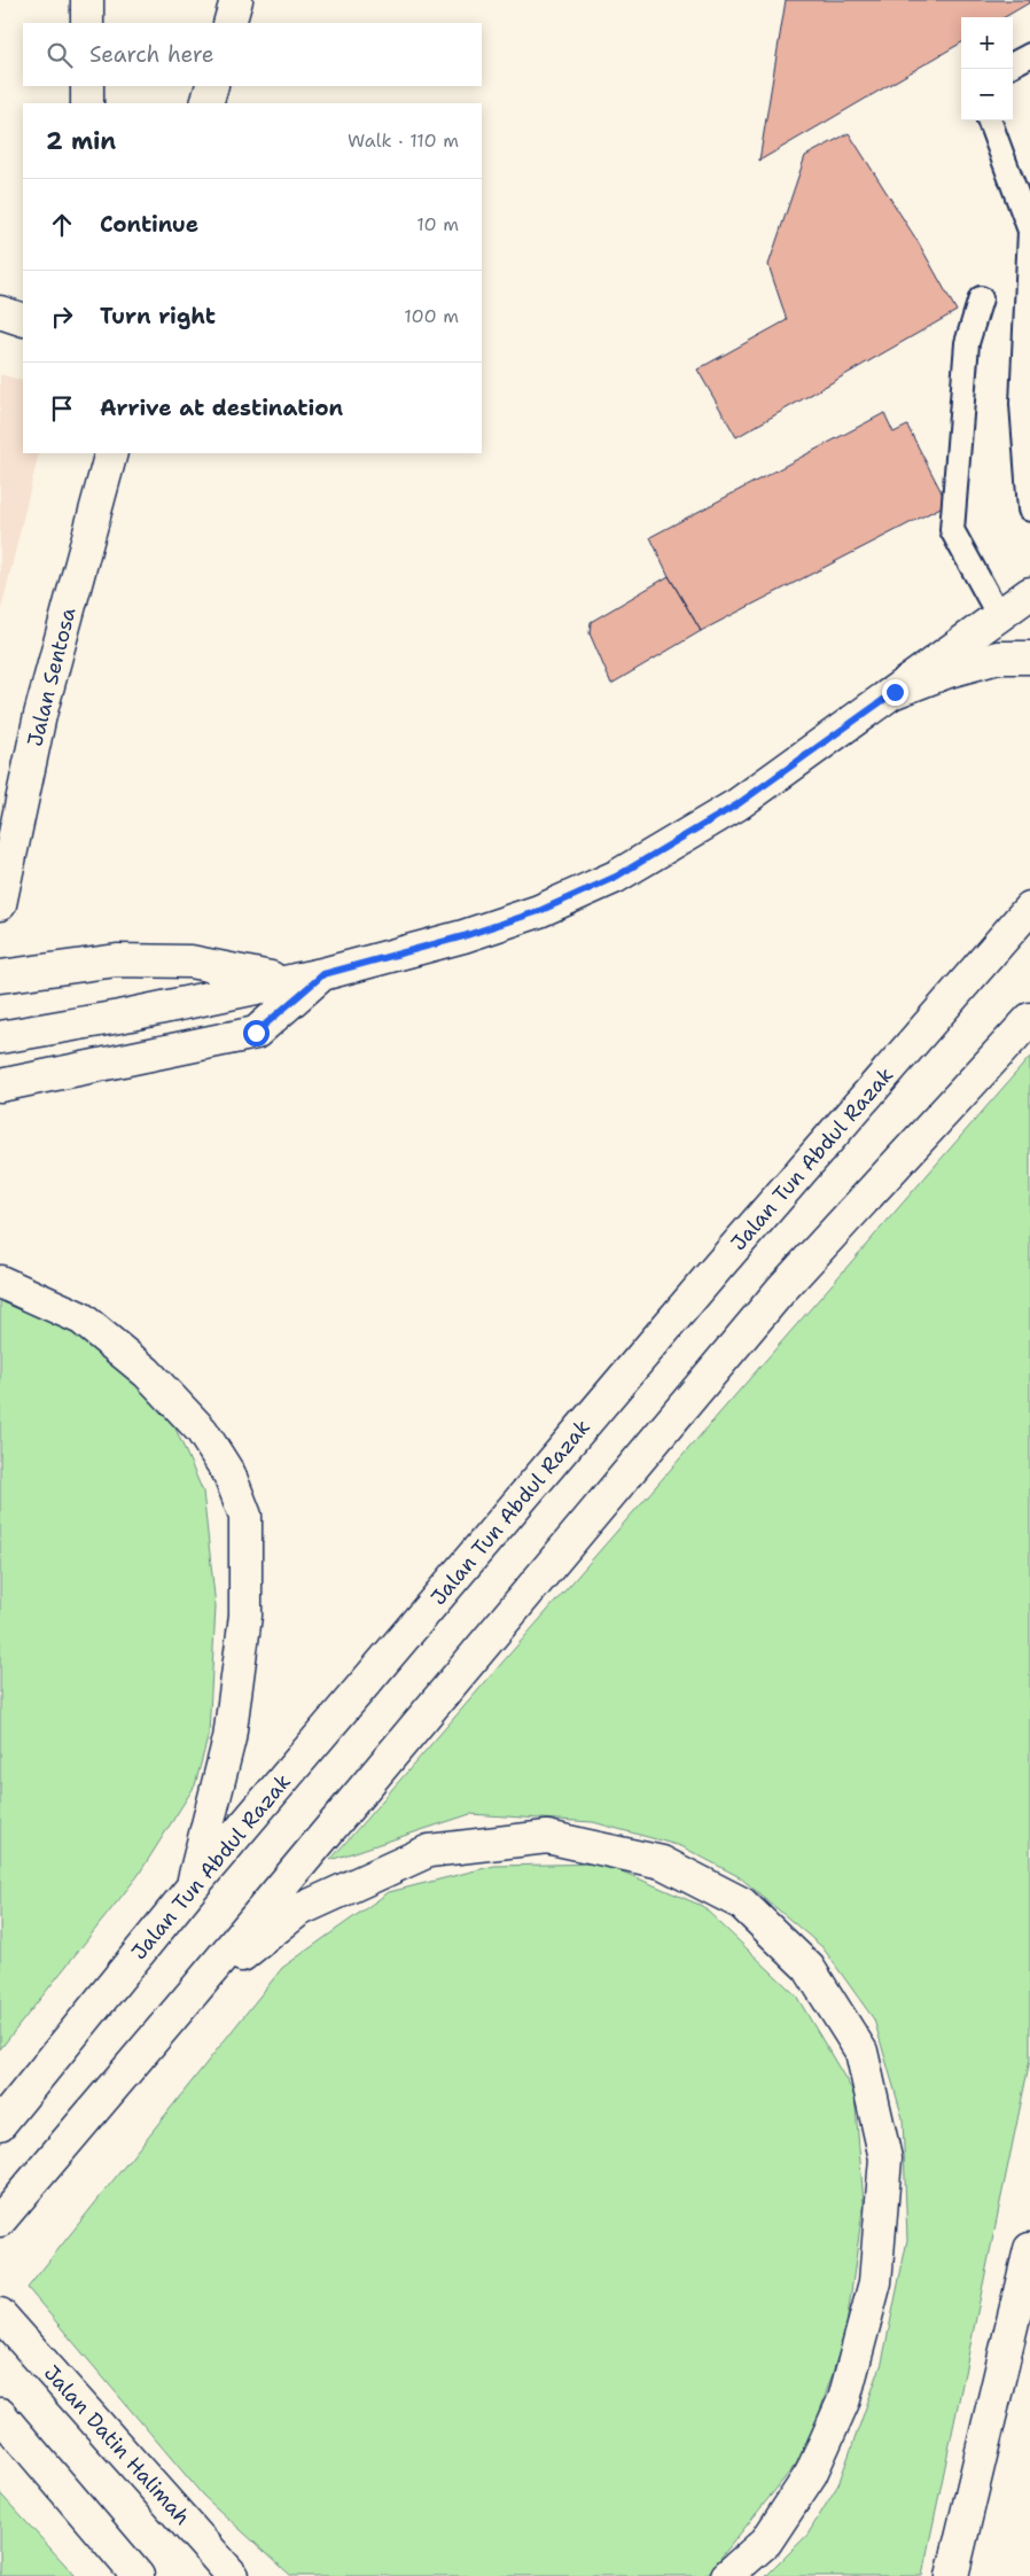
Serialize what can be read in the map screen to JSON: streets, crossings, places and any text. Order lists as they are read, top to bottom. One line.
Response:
{"streets":{"main road":["Jalan Sentosa","Jalan Tun Abdul Razak","Jalan Datin Halimah"]},"page":{"map_buttons":["+","−"],"search":"Search here","heading":["2 min","Walk · 110 m"],"list":[["Continue","10 m"],["Turn right","100 m"],"Arrive at destination"]}}
